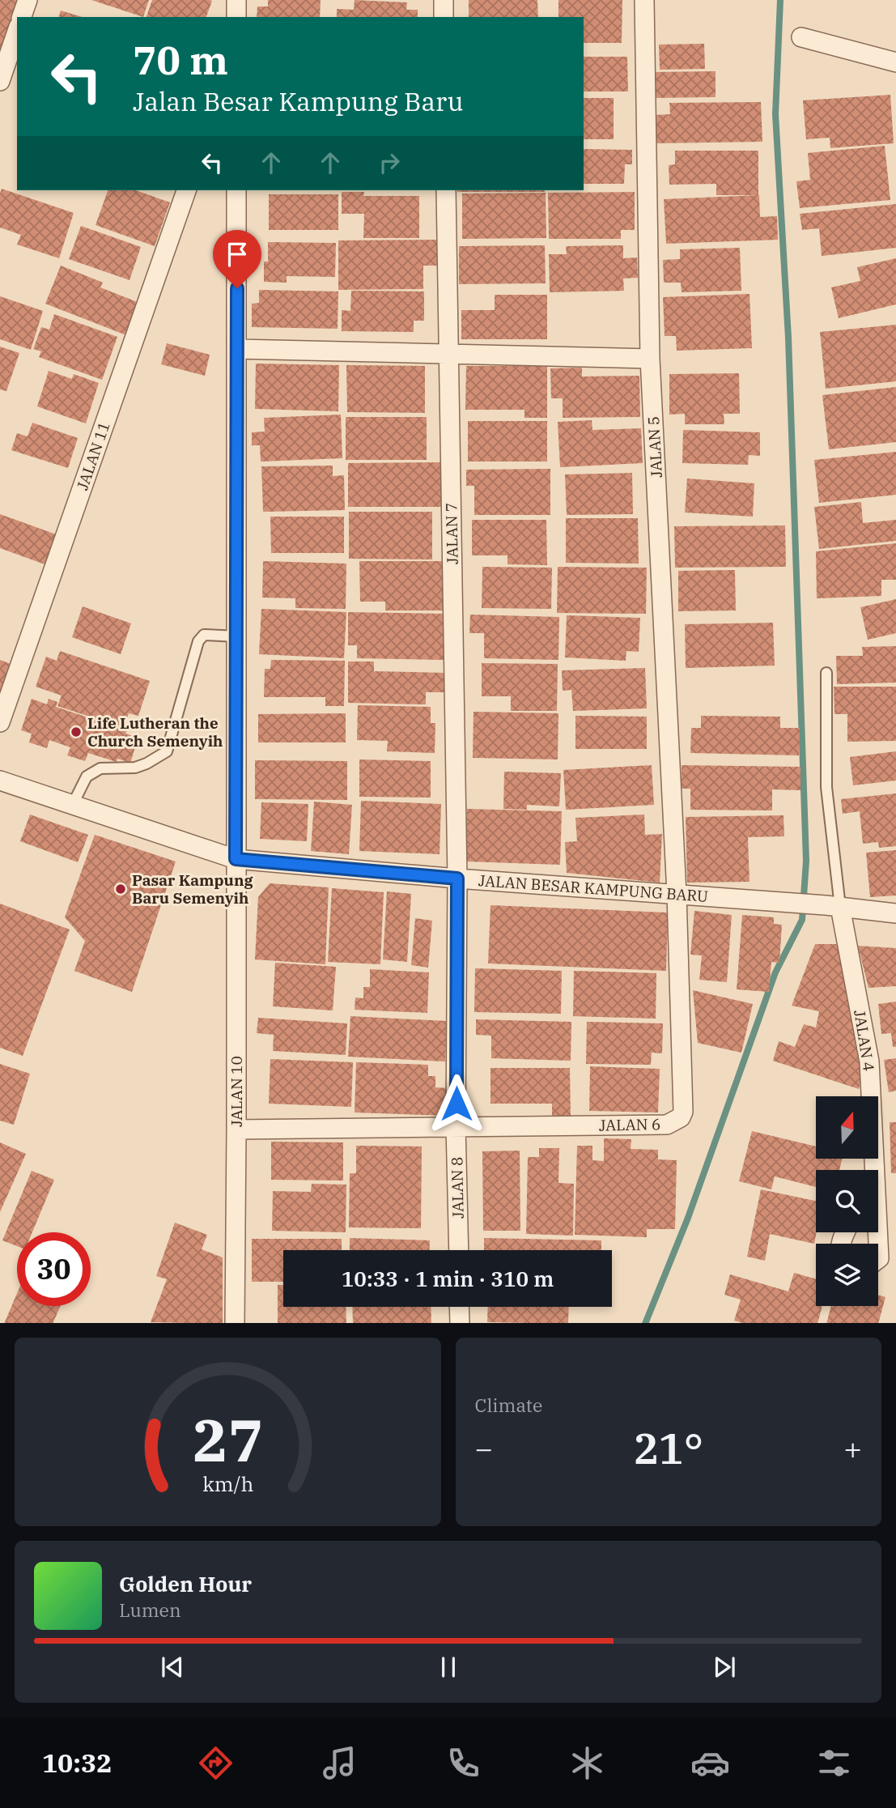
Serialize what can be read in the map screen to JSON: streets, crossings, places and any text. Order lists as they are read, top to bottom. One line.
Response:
{"streets":{"street":["JALAN 5","JALAN 11","JALAN 7","JALAN BESAR KAMPUNG BARU","JALAN 4","JALAN 10","JALAN 6","JALAN 8"]},"crossings":[["JALAN 5","JALAN BESAR KAMPUNG BARU"],["JALAN 5","JALAN 6"],["JALAN 7","JALAN BESAR KAMPUNG BARU"],["JALAN 7","JALAN 8"],["JALAN BESAR KAMPUNG BARU","JALAN 4"],["JALAN BESAR KAMPUNG BARU","JALAN 10"],["JALAN BESAR KAMPUNG BARU","JALAN 6"],["JALAN BESAR KAMPUNG BARU","JALAN 8"],["JALAN 6","JALAN 8"]],"places":["Life Lutheran the Church Semenyih","Pasar Kampung Baru Semenyih"],"north":"top","page":{"turn":["70 m","Jalan Besar Kampung Baru"],"limit":"30","trip":"10:33 · 1 min · 310 m","tile":"Climate","heat":["−","21°","+"],"song":["Golden Hour","Lumen"],"tabs":"10:32","gauge":["27","km/h"]}}
